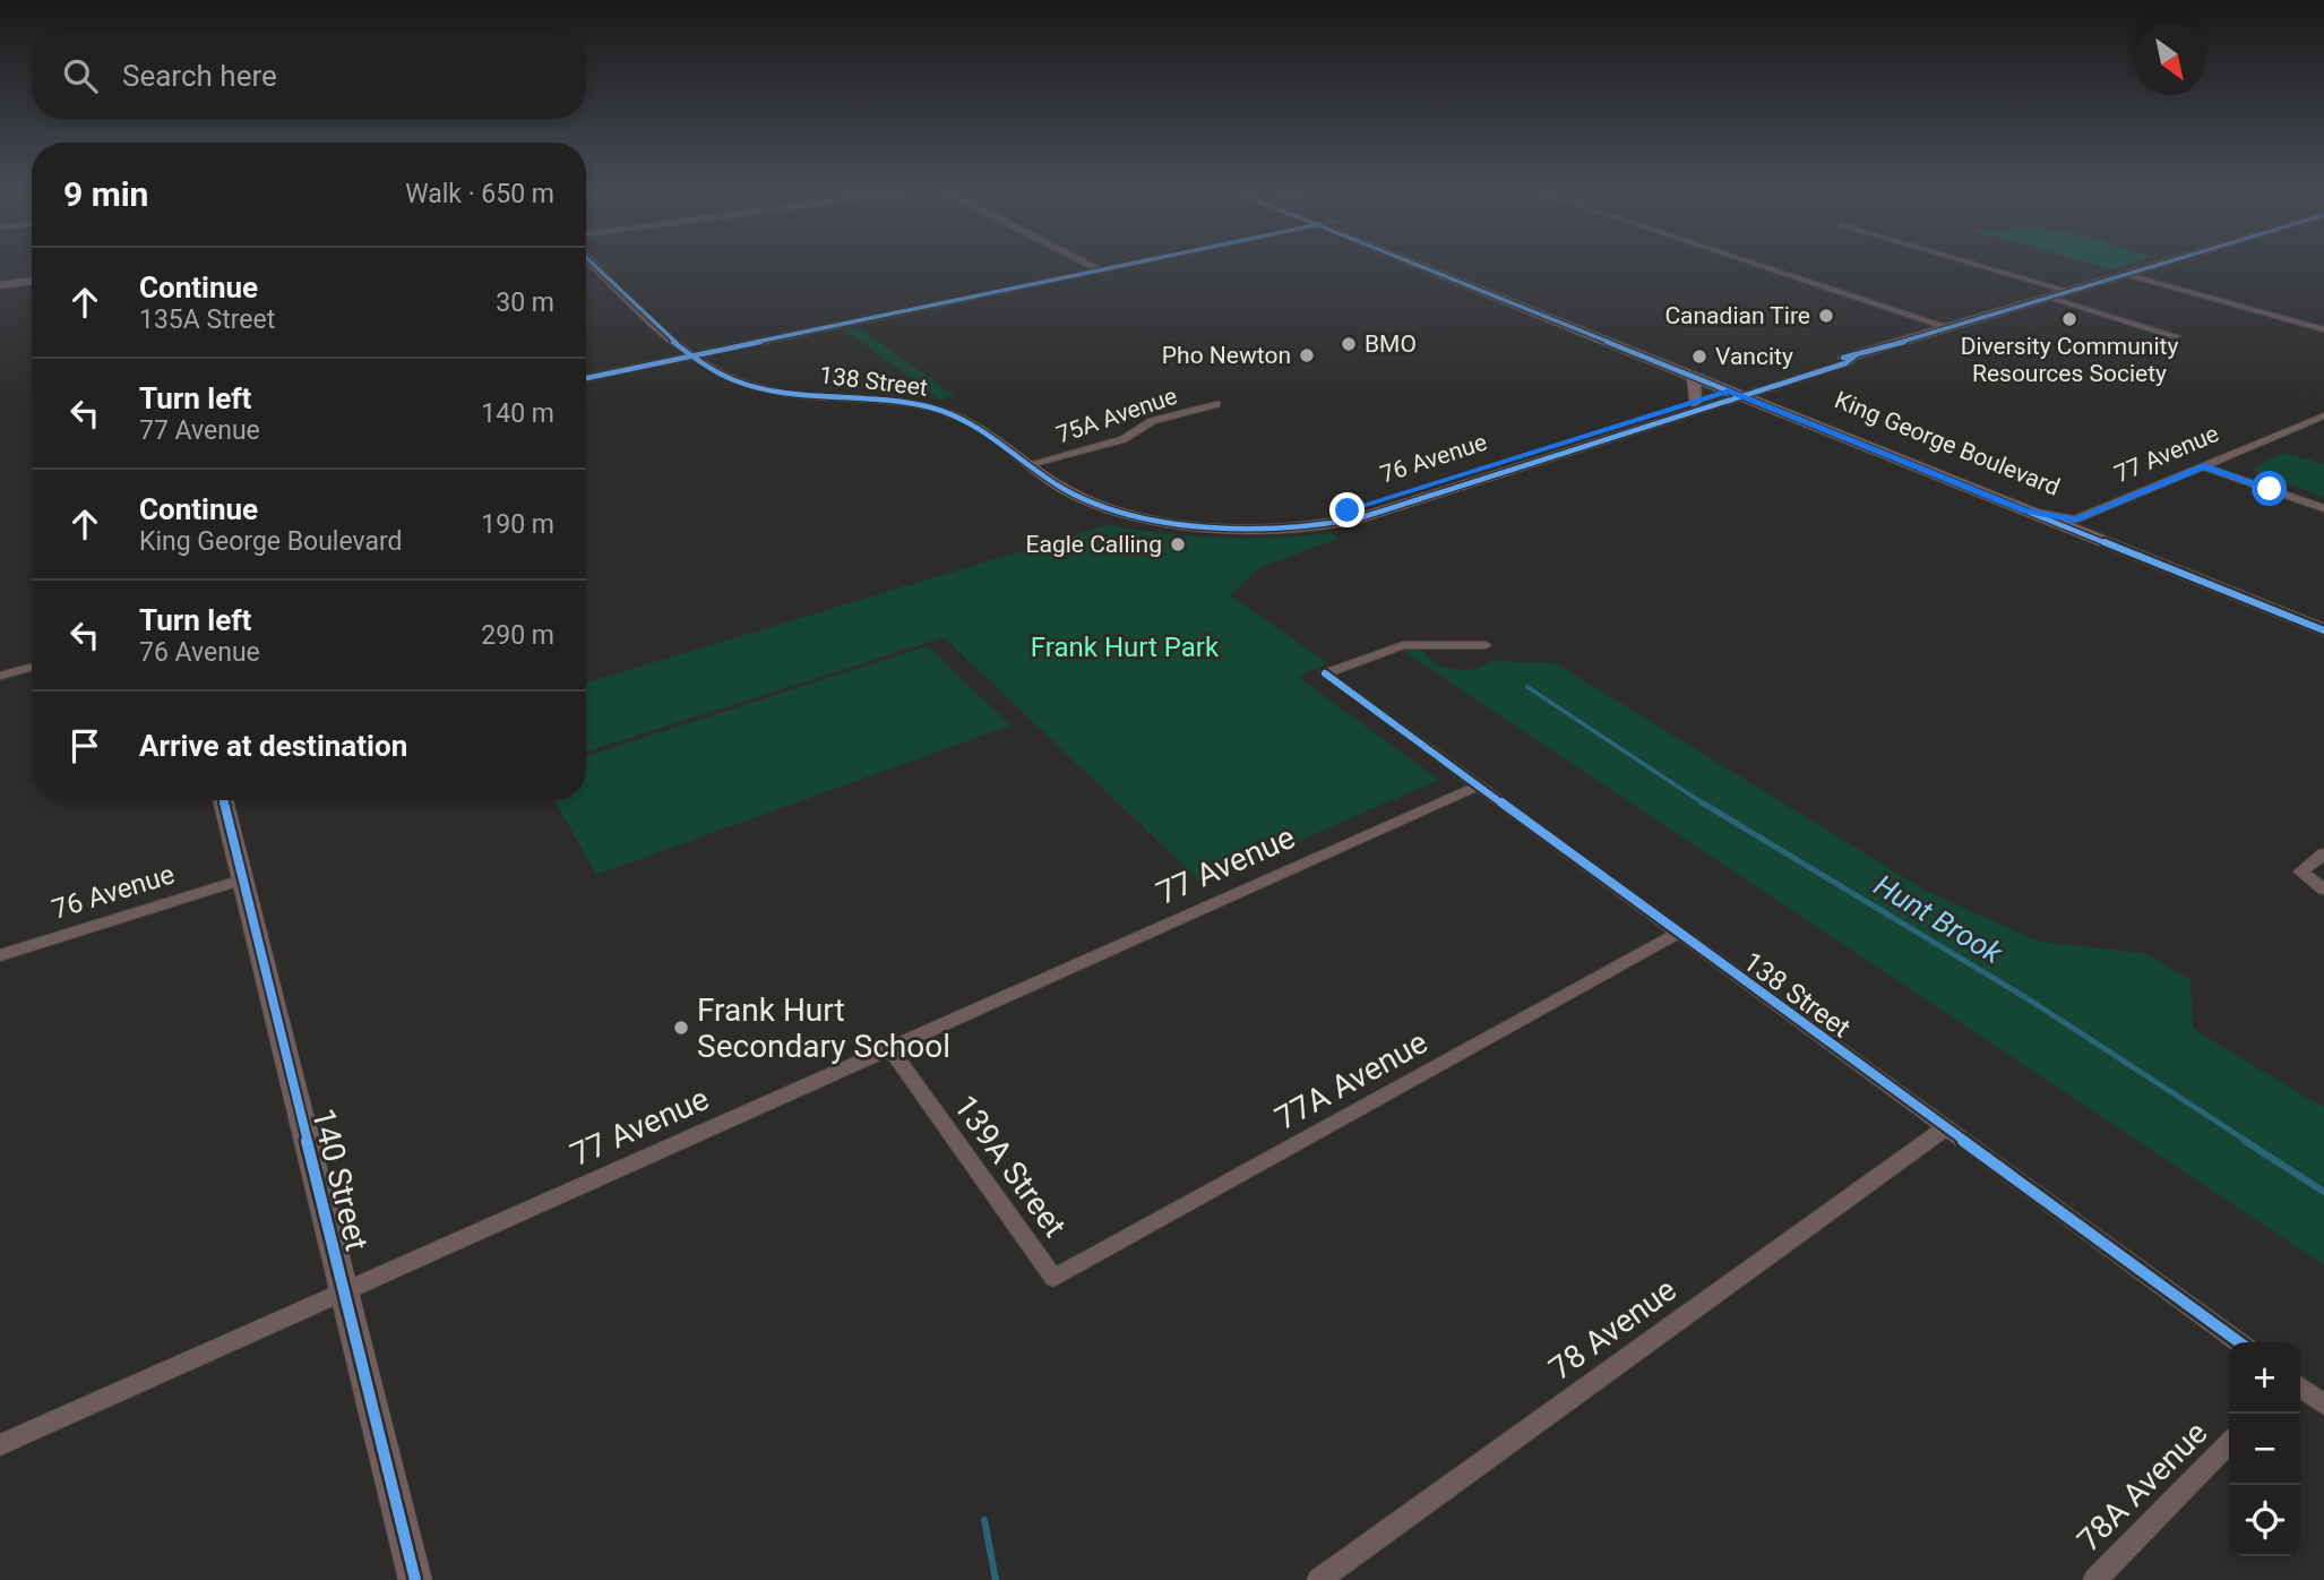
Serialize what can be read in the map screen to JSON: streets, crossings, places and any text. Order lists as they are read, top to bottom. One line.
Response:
{"streets":{"main road":["138 Street","King George Boulevard","76 Avenue","140 Street"],"street":["75A Avenue","77 Avenue","77A Avenue","139A Street","78 Avenue","78A Avenue"]},"crossings":[["138 Street","75A Avenue"],["138 Street","77 Avenue"],["138 Street","76 Avenue"],["138 Street","77A Avenue"],["138 Street","78 Avenue"],["King George Boulevard","77 Avenue"],["King George Boulevard","76 Avenue"],["77 Avenue","139A Street"],["77 Avenue","140 Street"],["76 Avenue","140 Street"],["77A Avenue","139A Street"]],"water":["Hunt Brook"],"parks":["Frank Hurt Park"],"places":["Canadian Tire","Diversity Community Resources Society","BMO","Pho Newton","Vancity","Eagle Calling","Frank Hurt Secondary School"],"north":"bottom right","page":{"search":"Search here","heading":["9 min","Walk · 650 m"],"list":[["Continue","135A Street","30 m"],["Turn left","77 Avenue","140 m"],["Continue","King George Boulevard","190 m"],["Turn left","76 Avenue","290 m"],"Arrive at destination"],"map_buttons":["+","−"]}}
